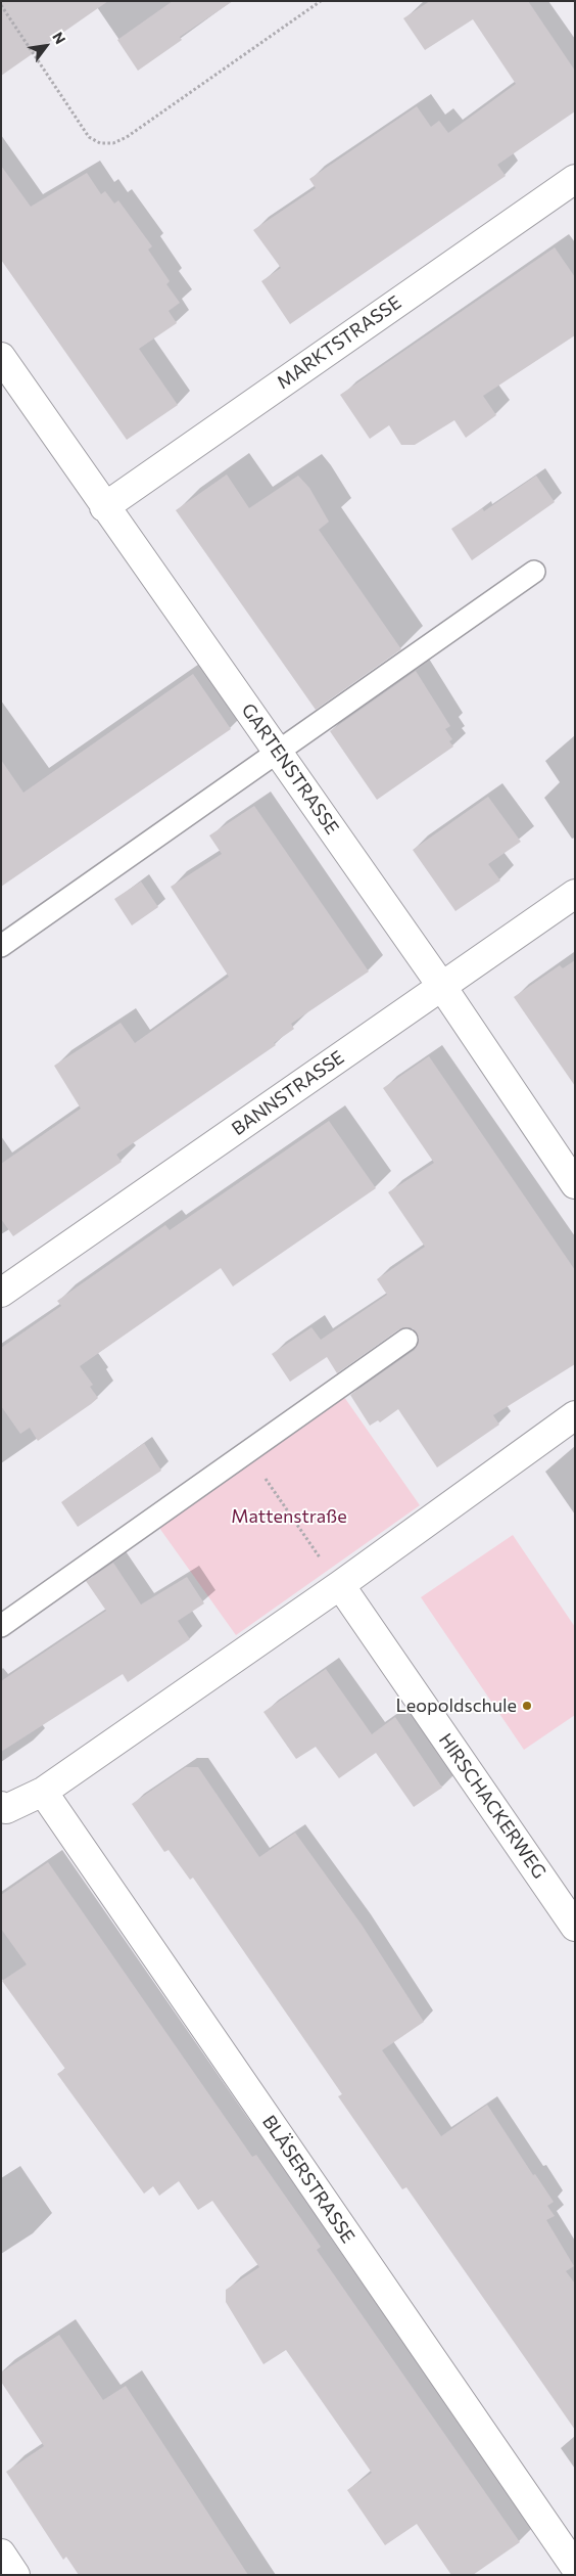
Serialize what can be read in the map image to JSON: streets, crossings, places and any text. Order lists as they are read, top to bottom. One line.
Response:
{"streets":{"street":["MARKTSTRASSE","GARTENSTRASSE","BANNSTRASSE","HIRSCHACKERWEG","BLÄSERSTRASSE"]},"crossings":[["MARKTSTRASSE","GARTENSTRASSE"],["GARTENSTRASSE","BANNSTRASSE"]],"parks":["Mattenstraße"],"places":["Leopoldschule"],"north":"top right"}
